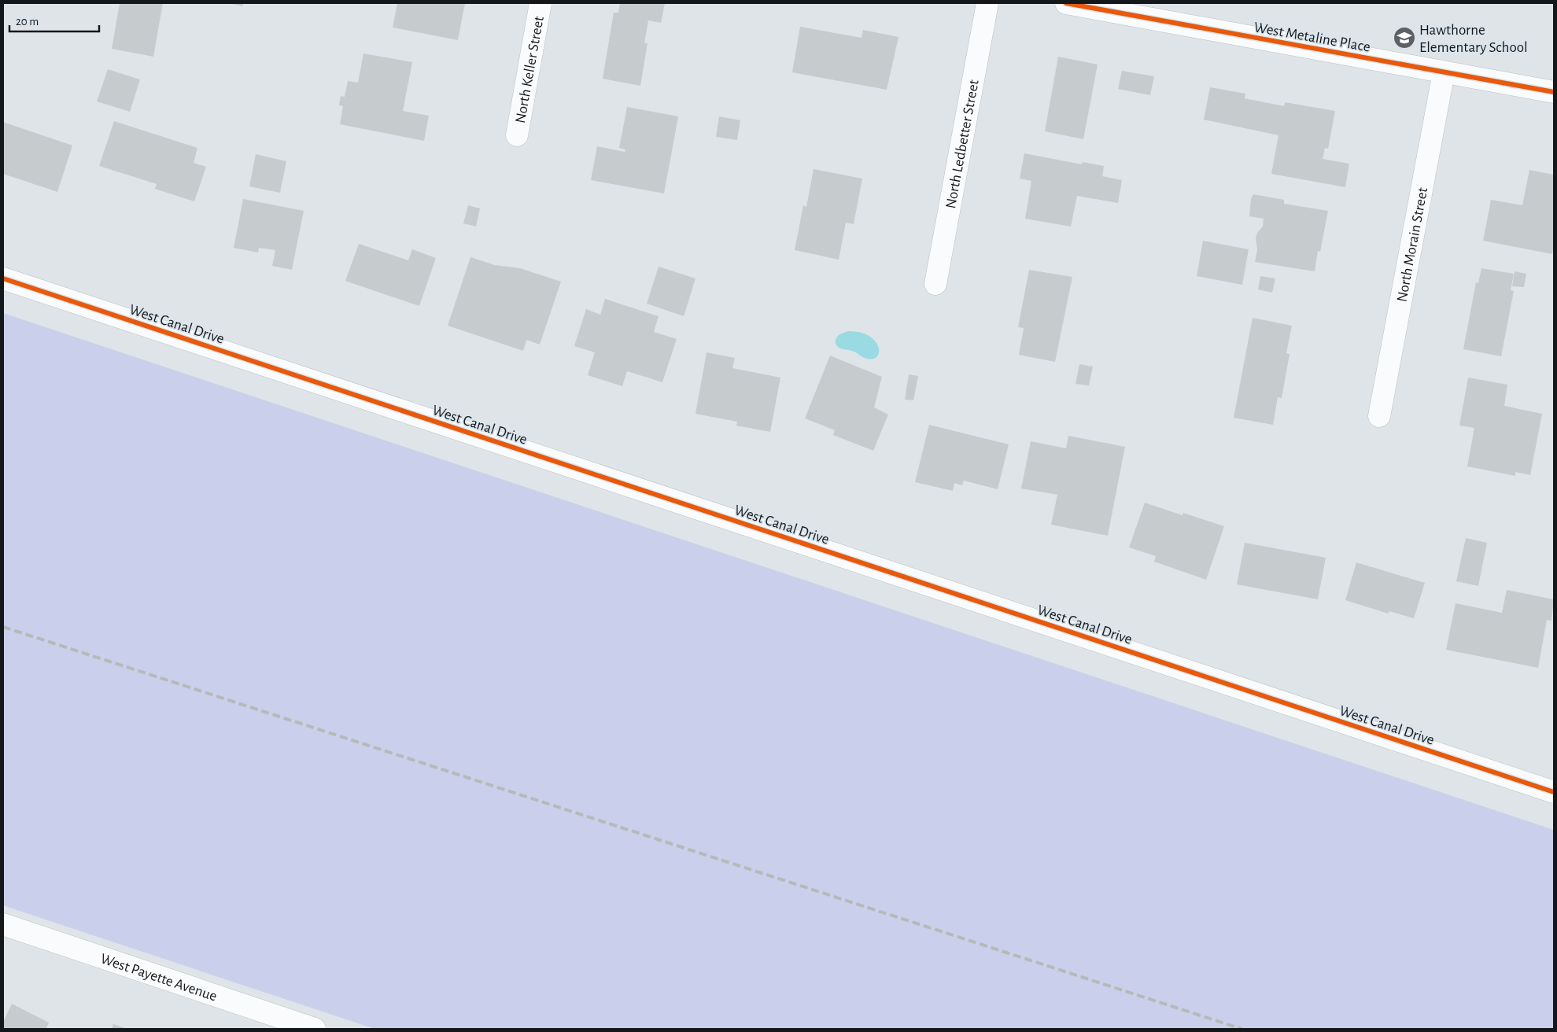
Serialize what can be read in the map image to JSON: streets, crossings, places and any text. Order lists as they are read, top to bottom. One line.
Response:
{"streets":{"street":["West Metaline Place","North Keller Street","North Ledbetter Street","North Morain Street","West Canal Drive","West Payette Avenue"]},"crossings":[["West Metaline Place","North Morain Street"]],"places":{"school or university":["Hawthorne Elementary School"]},"scale_bar":"20 m"}
